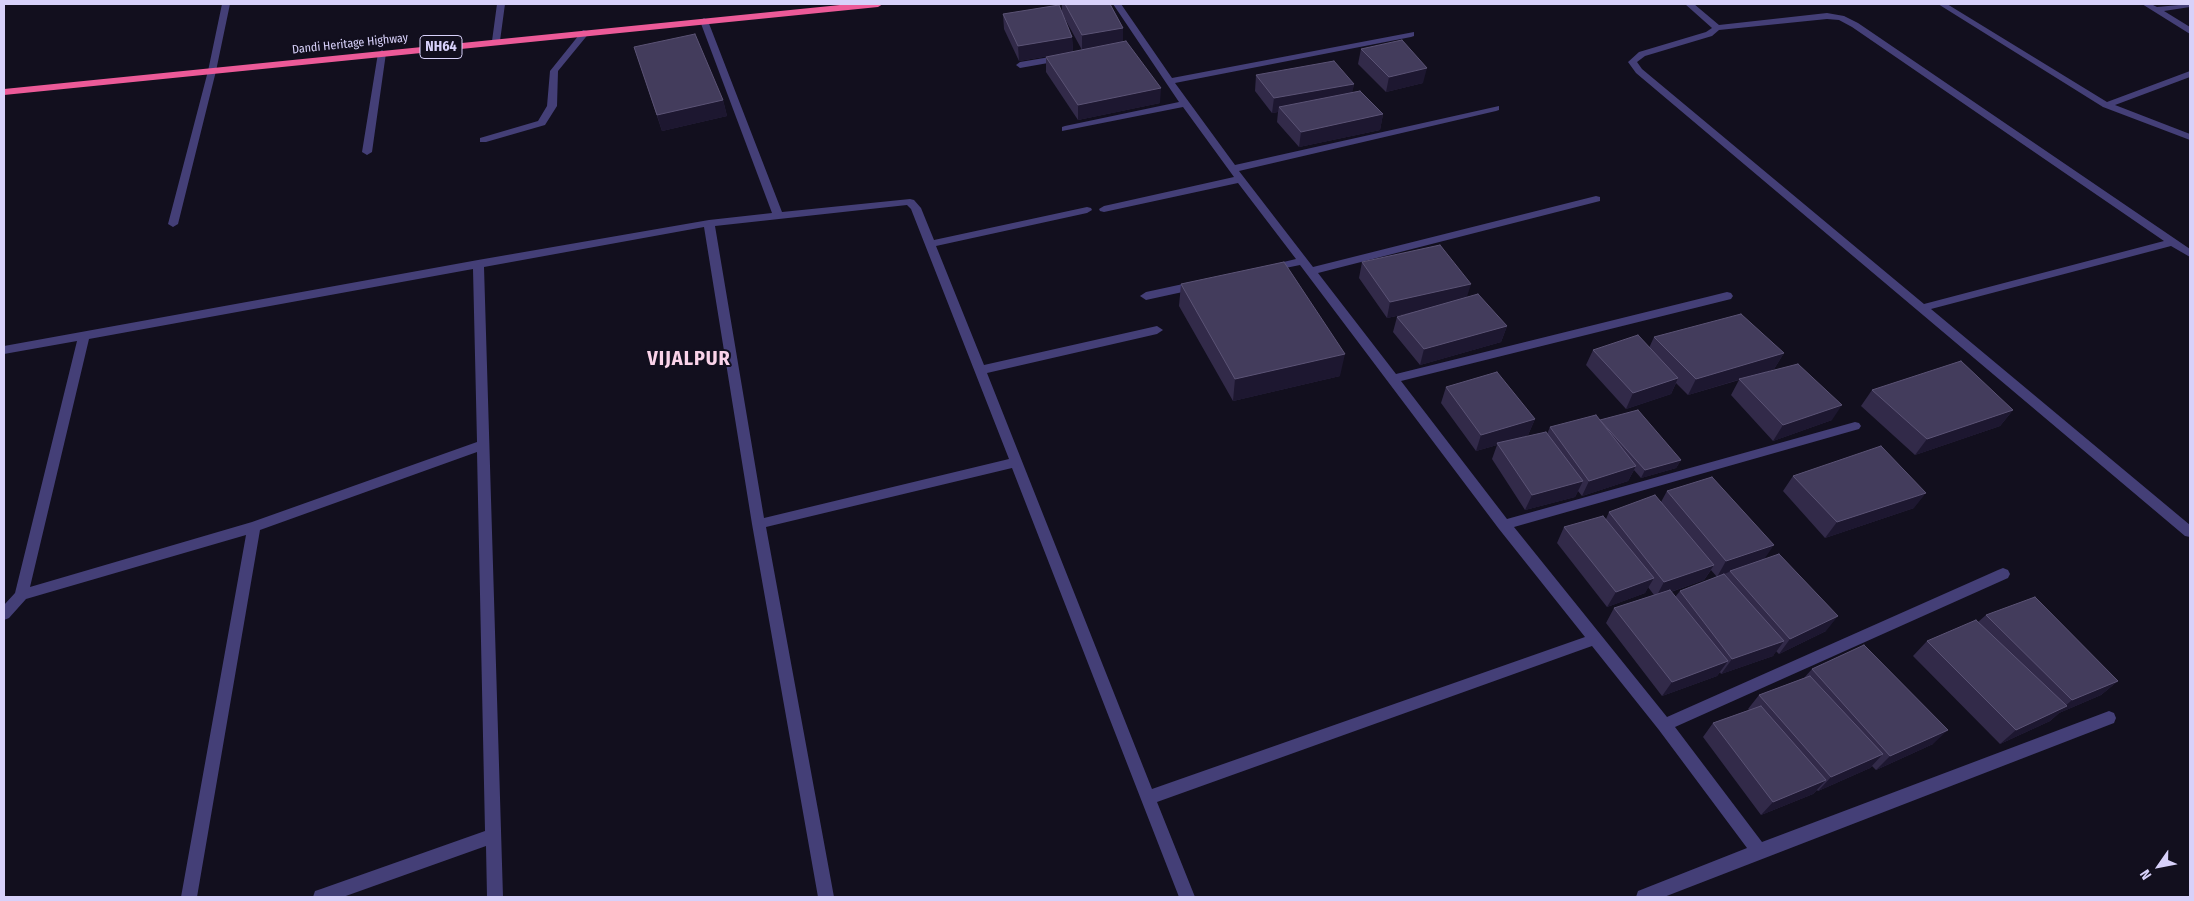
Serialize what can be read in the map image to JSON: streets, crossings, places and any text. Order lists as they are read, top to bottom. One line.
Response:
{"streets":{"highway":["Dandi Heritage Highway","NH64"]},"districts":["VIJALPUR"],"north":"bottom left"}
